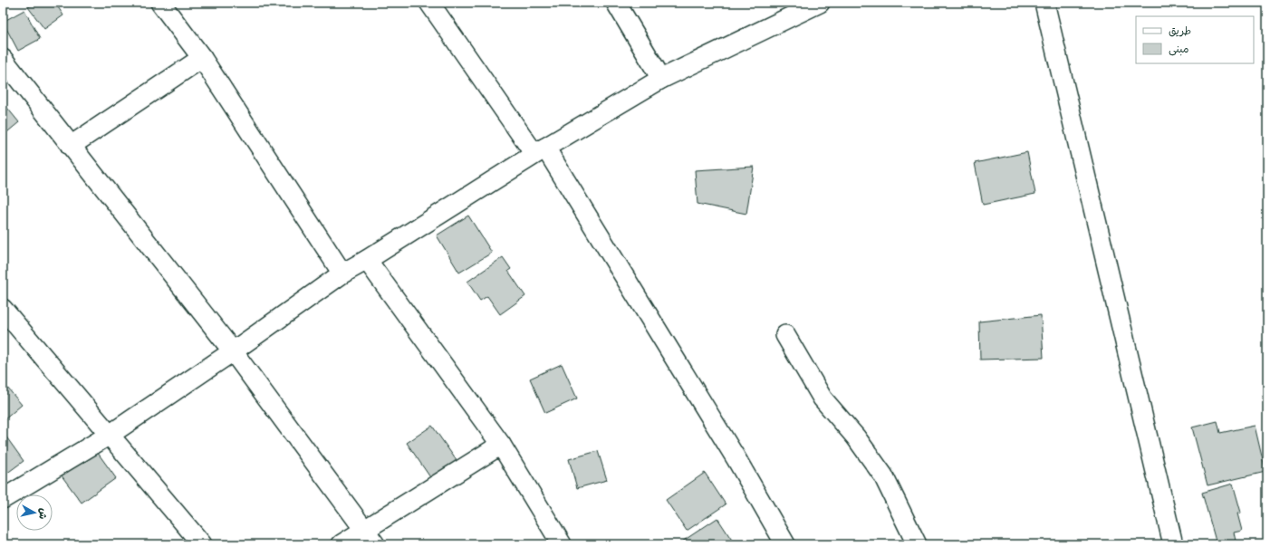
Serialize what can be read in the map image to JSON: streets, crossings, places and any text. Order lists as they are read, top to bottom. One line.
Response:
{"legend":["طريق","مبنى"],"north":"right"}
